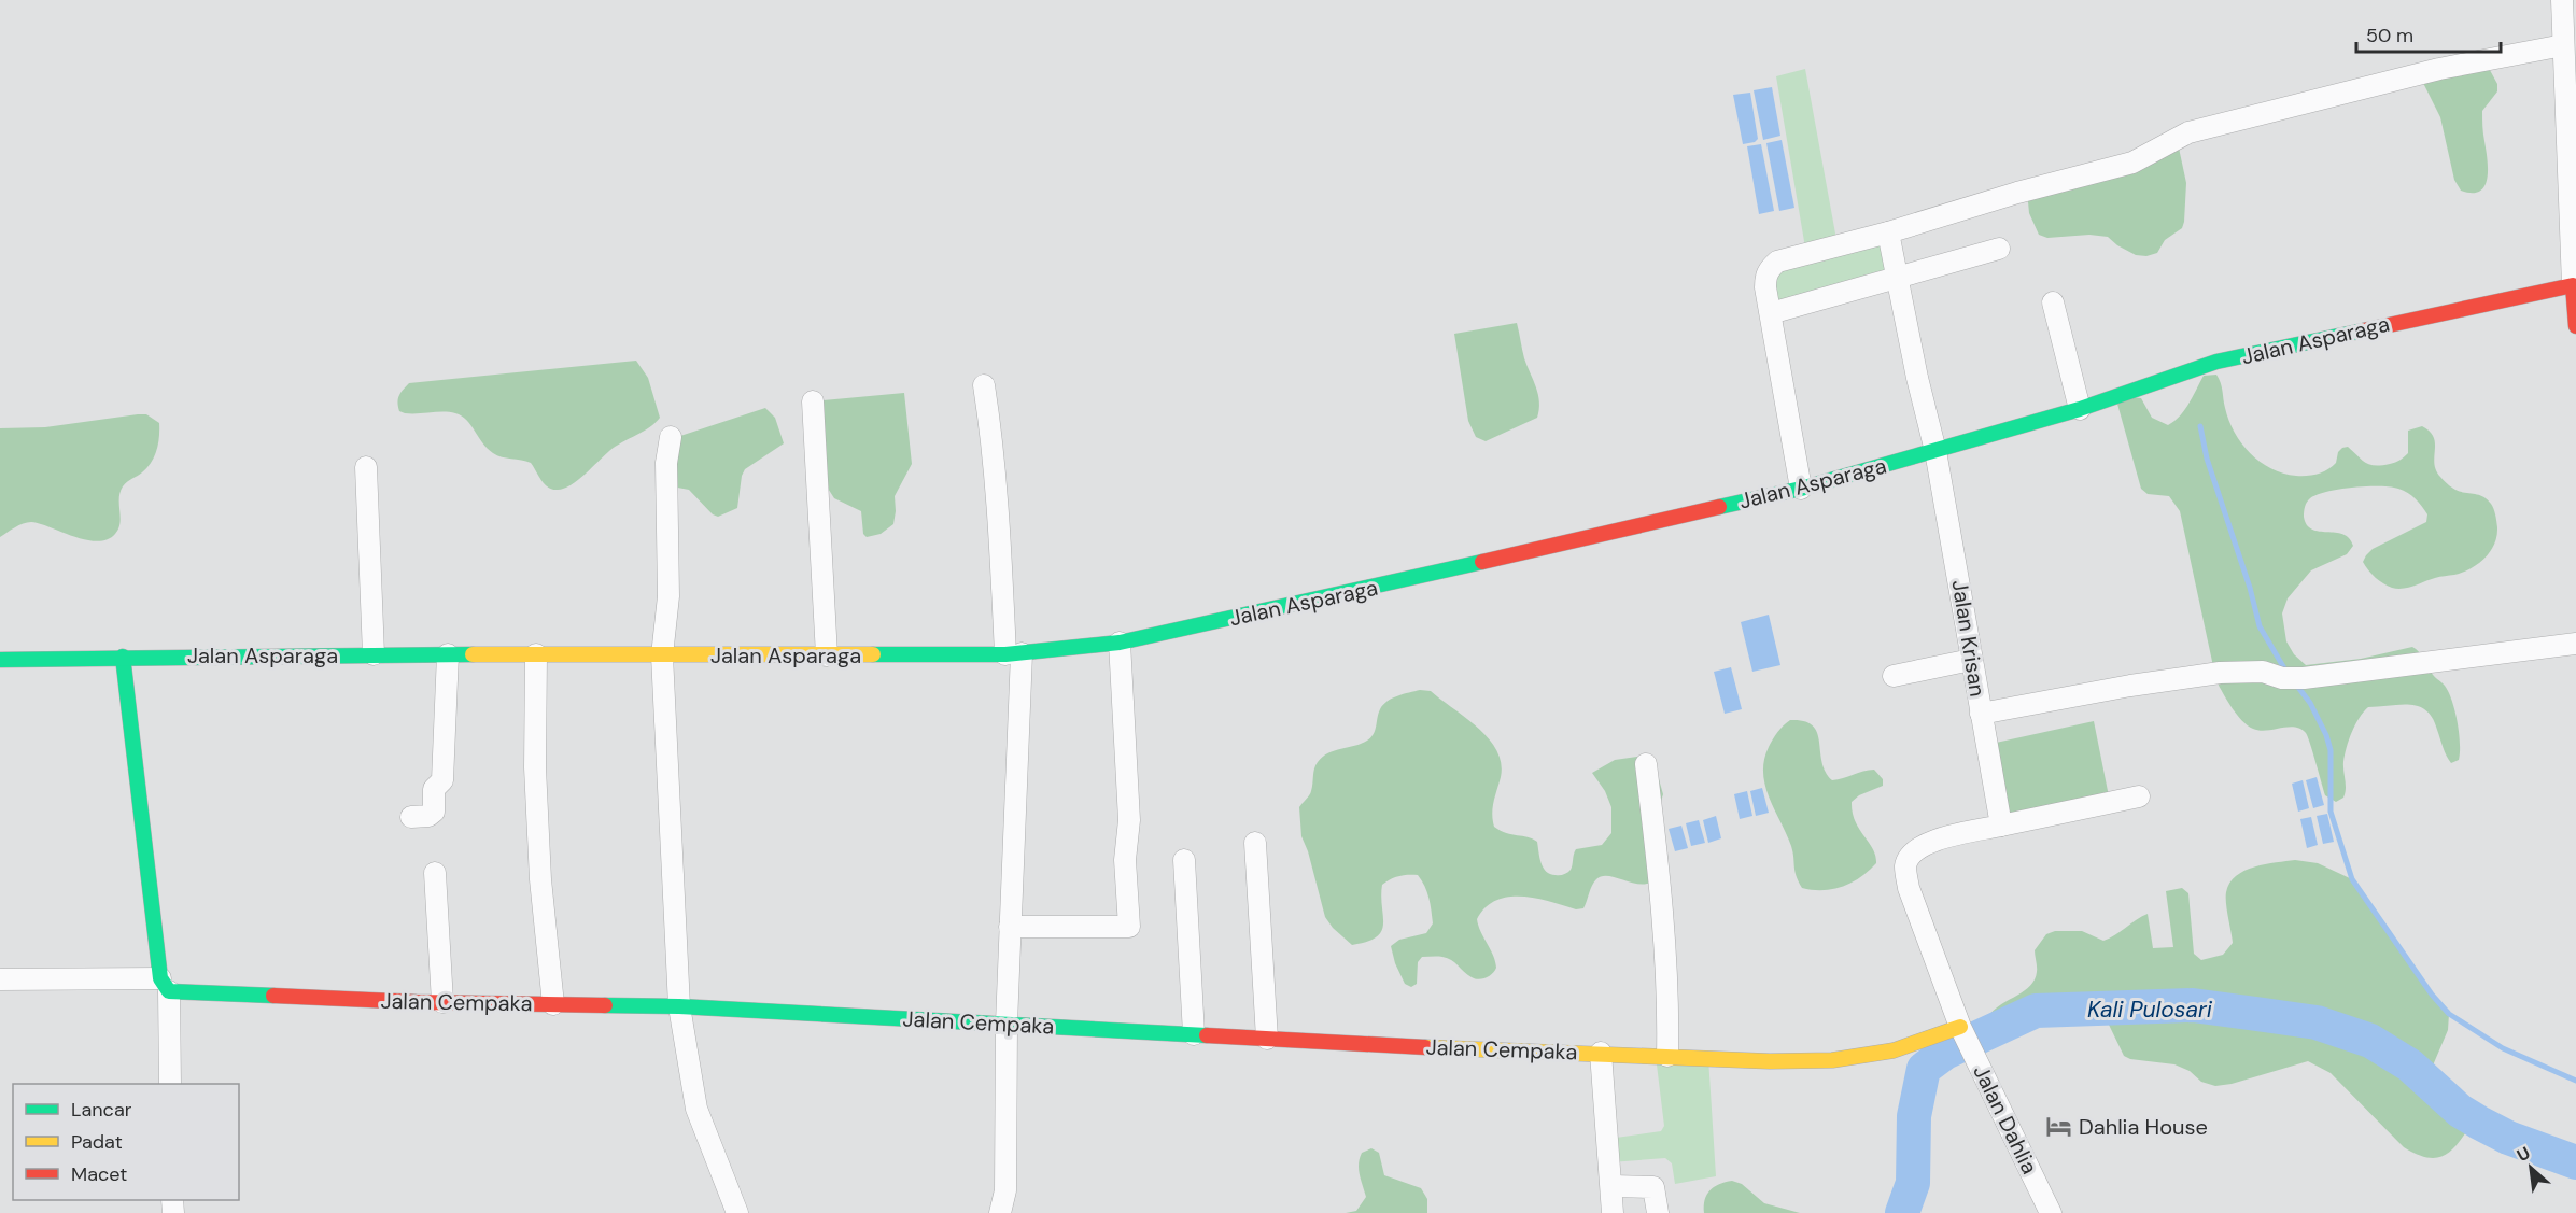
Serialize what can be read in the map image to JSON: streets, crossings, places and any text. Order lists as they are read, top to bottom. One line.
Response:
{"streets":{"street":["Jalan Asparaga","Jalan Krisan","Jalan Cempaka","Jalan Dahlia"]},"crossings":[["Jalan Asparaga","Jalan Krisan"],["Jalan Cempaka","Jalan Dahlia"]],"water":["Kali Pulosari"],"places":{"hotel":["Dahlia House"]},"legend":["Lancar","Padat","Macet"],"scale_bar":"50 m","north":"top left"}
